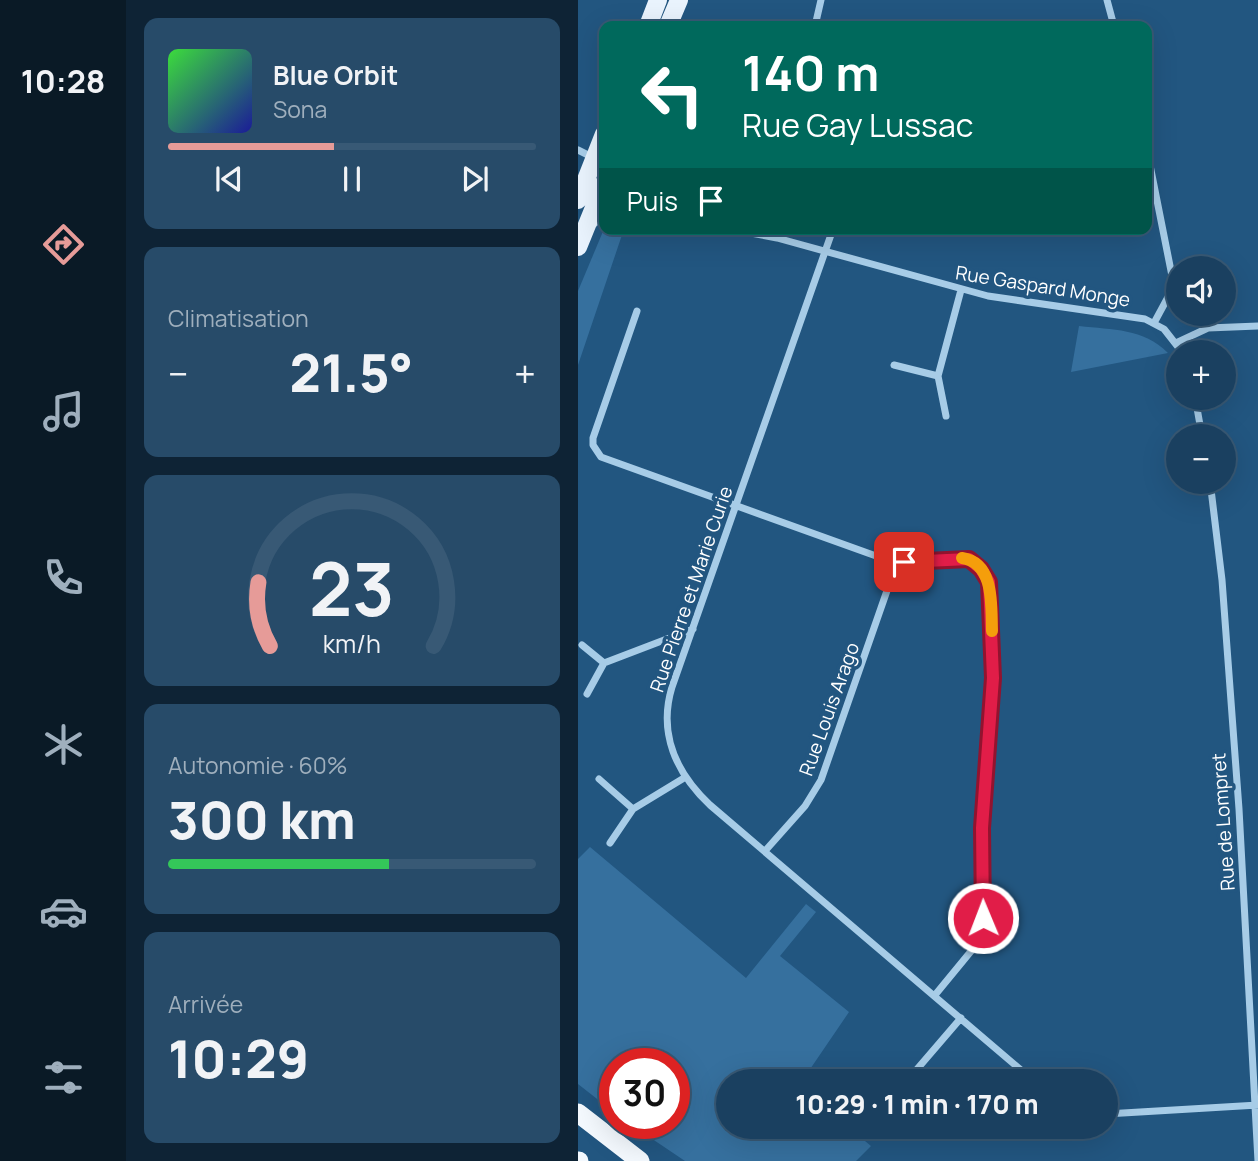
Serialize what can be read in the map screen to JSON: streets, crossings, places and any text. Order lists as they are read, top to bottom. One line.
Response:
{"streets":{"street":["Rue Gaspard Monge","Rue Pierre et Marie Curie","Rue Louis Arago","Rue de Lompret"]},"crossings":[["Rue Gaspard Monge","Rue Pierre et Marie Curie"],["Rue Pierre et Marie Curie","Rue Louis Arago"]],"page":{"tabs":"10:28","turn":["140 m","Rue Gay Lussac"],"song":["Blue Orbit","Sona"],"then":"Puis","tile":["Climatisation",["Autonomie · 60%","300 km"],["Arrivée","10:29"]],"map_buttons":["+","−"],"heat":["−","21.5°","+"],"limit":"30","trip":"10:29 · 1 min · 170 m","gauge":["23","km/h"]}}
